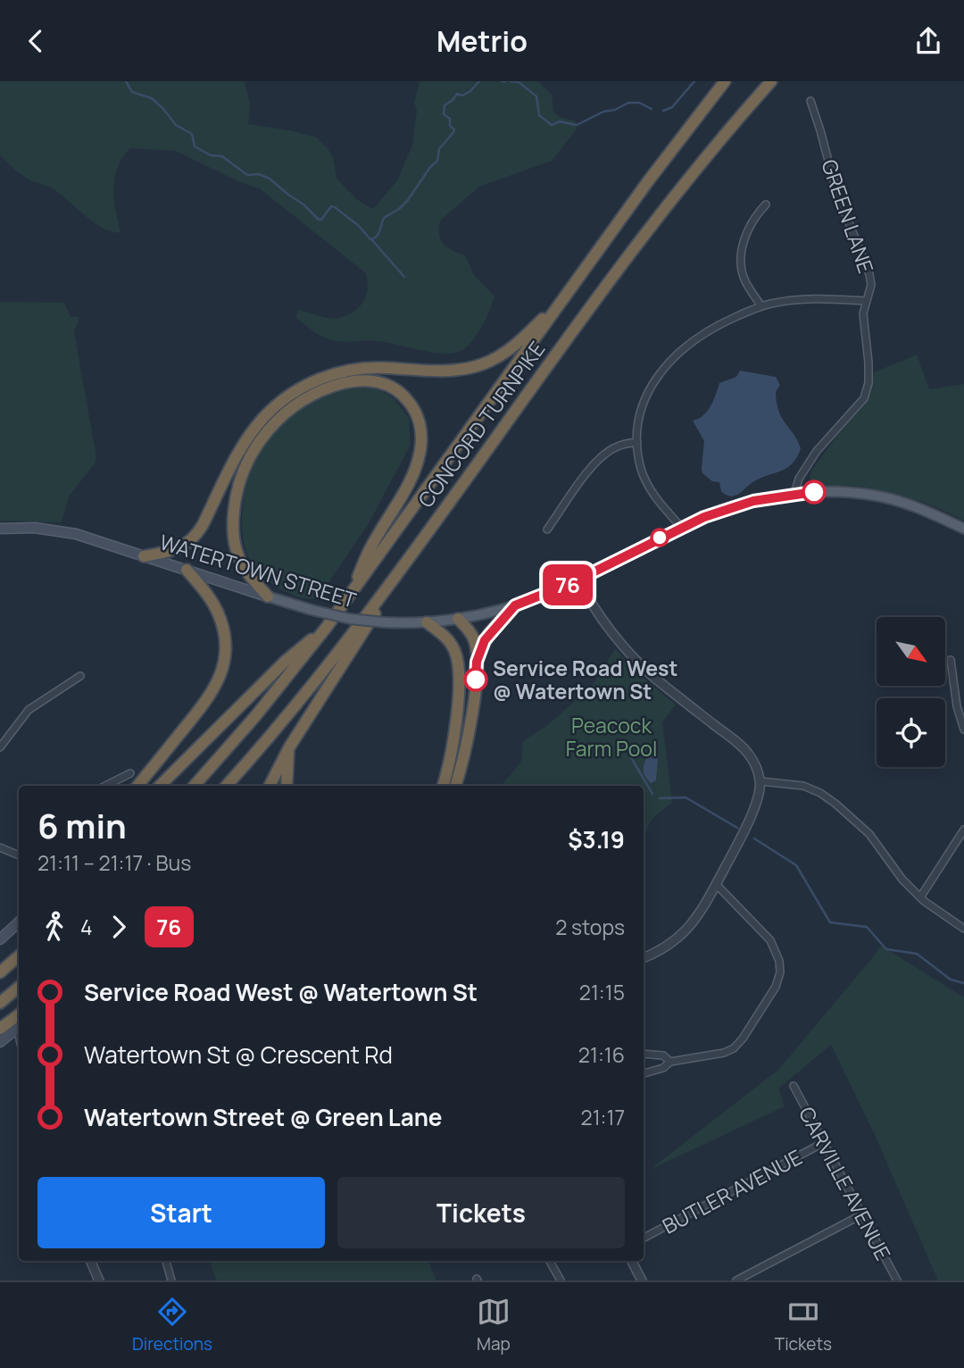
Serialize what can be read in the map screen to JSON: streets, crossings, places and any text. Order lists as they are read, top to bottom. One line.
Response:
{"streets":{"highway":["CONCORD TURNPIKE"],"main road":["WATERTOWN STREET"],"street":["GREEN LANE","CARVILLE AVENUE","BUTLER AVENUE"]},"crossings":[["GREEN LANE","WATERTOWN STREET"],["CARVILLE AVENUE","BUTLER AVENUE"]],"parks":["Peacock Farm Pool"],"places":["Service Road West @ Watertown St"],"lines":["bus line 76"],"north":"bottom right","page":{"header":"Metrio","on_map":"76","heading":["6 min","21:11 – 21:17 · Bus","$3.19"],"legs":["4","76","2 stops"],"list":[{"name":"Service Road West @ Watertown St","value":"21:15"},{"name":"Watertown St @ Crescent Rd","value":"21:16"},{"name":"Watertown Street @ Green Lane","value":"21:17"}],"buttons":["Start","Tickets"],"tabs":["Directions","Map","Tickets"]}}
